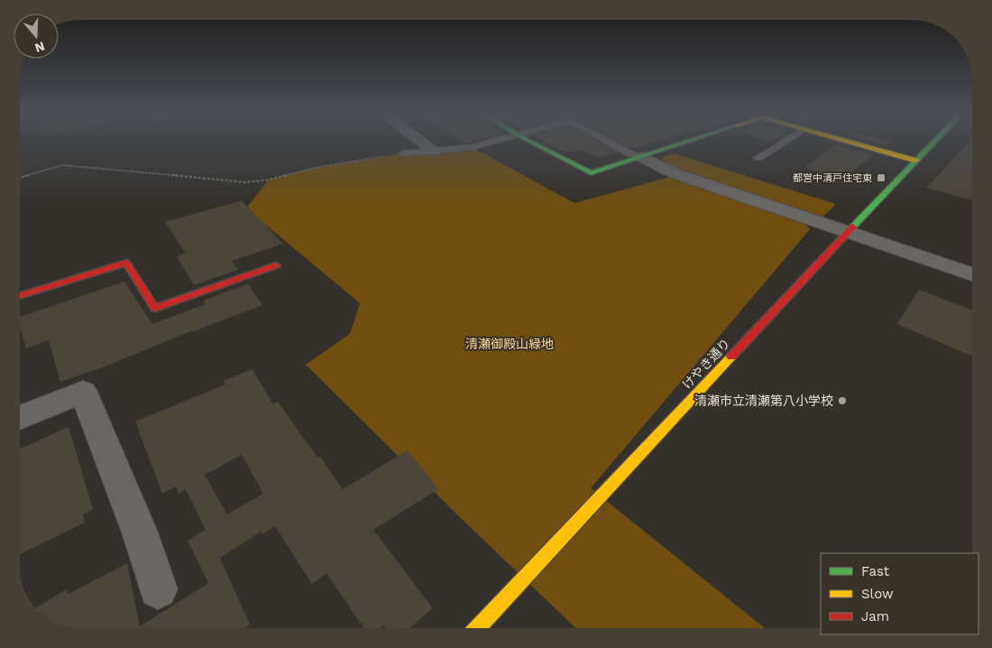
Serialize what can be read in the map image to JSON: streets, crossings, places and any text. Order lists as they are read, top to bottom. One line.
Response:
{"streets":{"street":["けやき通り"]},"parks":["清瀬御殿山緑地"],"places":{"transit":["都営中清戸住宅東"],"other":["清瀬市立清瀬第八小学校"]},"legend":["Fast","Slow","Jam"],"north":"bottom"}
